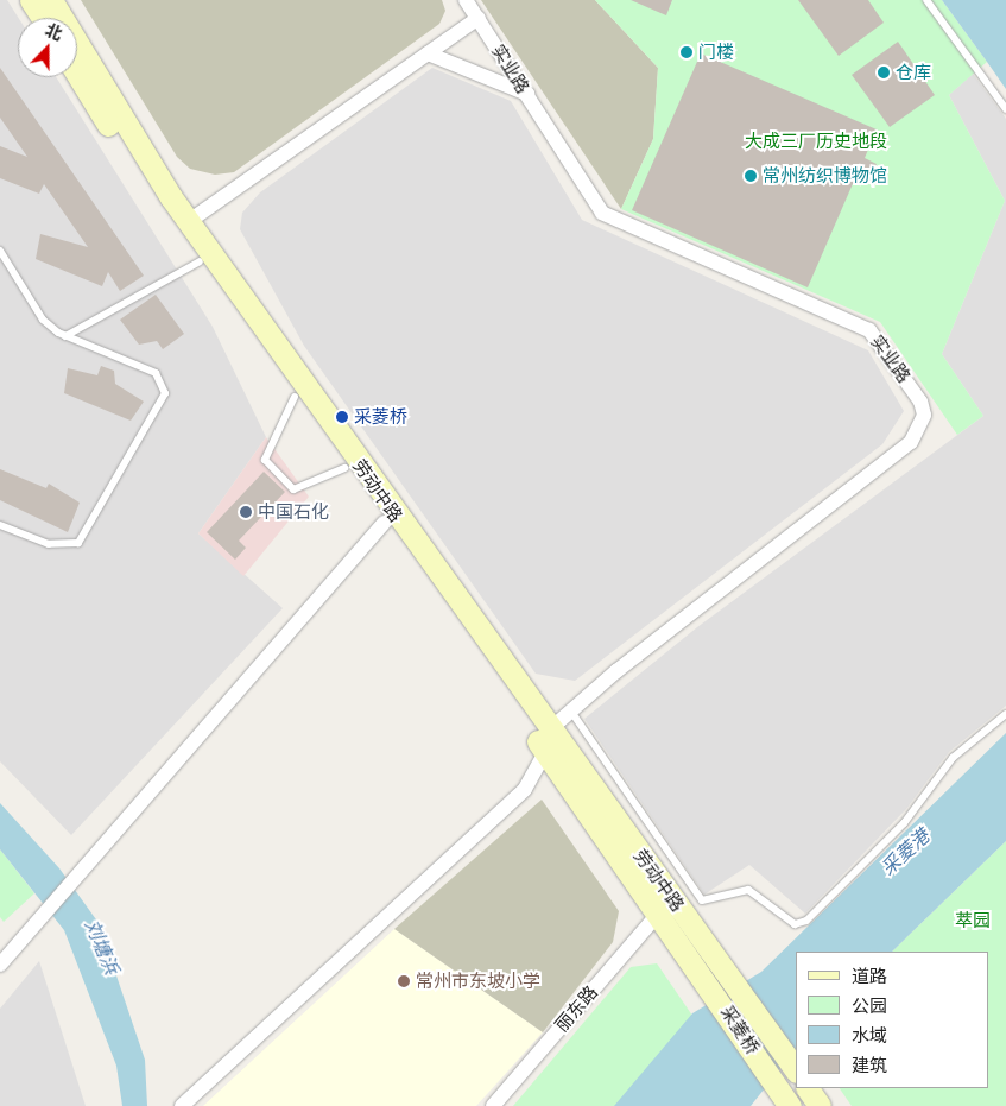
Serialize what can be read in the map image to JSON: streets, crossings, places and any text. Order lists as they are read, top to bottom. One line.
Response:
{"streets":{"main road":["劳动中路","采菱桥"],"street":["实业路","丽东路"]},"crossings":[["实业路","劳动中路"],["劳动中路","丽东路"],["劳动中路","采菱桥"]],"water":["采菱港","刘塘浜"],"parks":["大成三厂历史地段","萃园"],"places":["门楼","仓库","常州纺织博物馆","采菱桥","中国石化","常州市东坡小学"],"legend":["道路","公园","水域","建筑"],"north":"top"}
